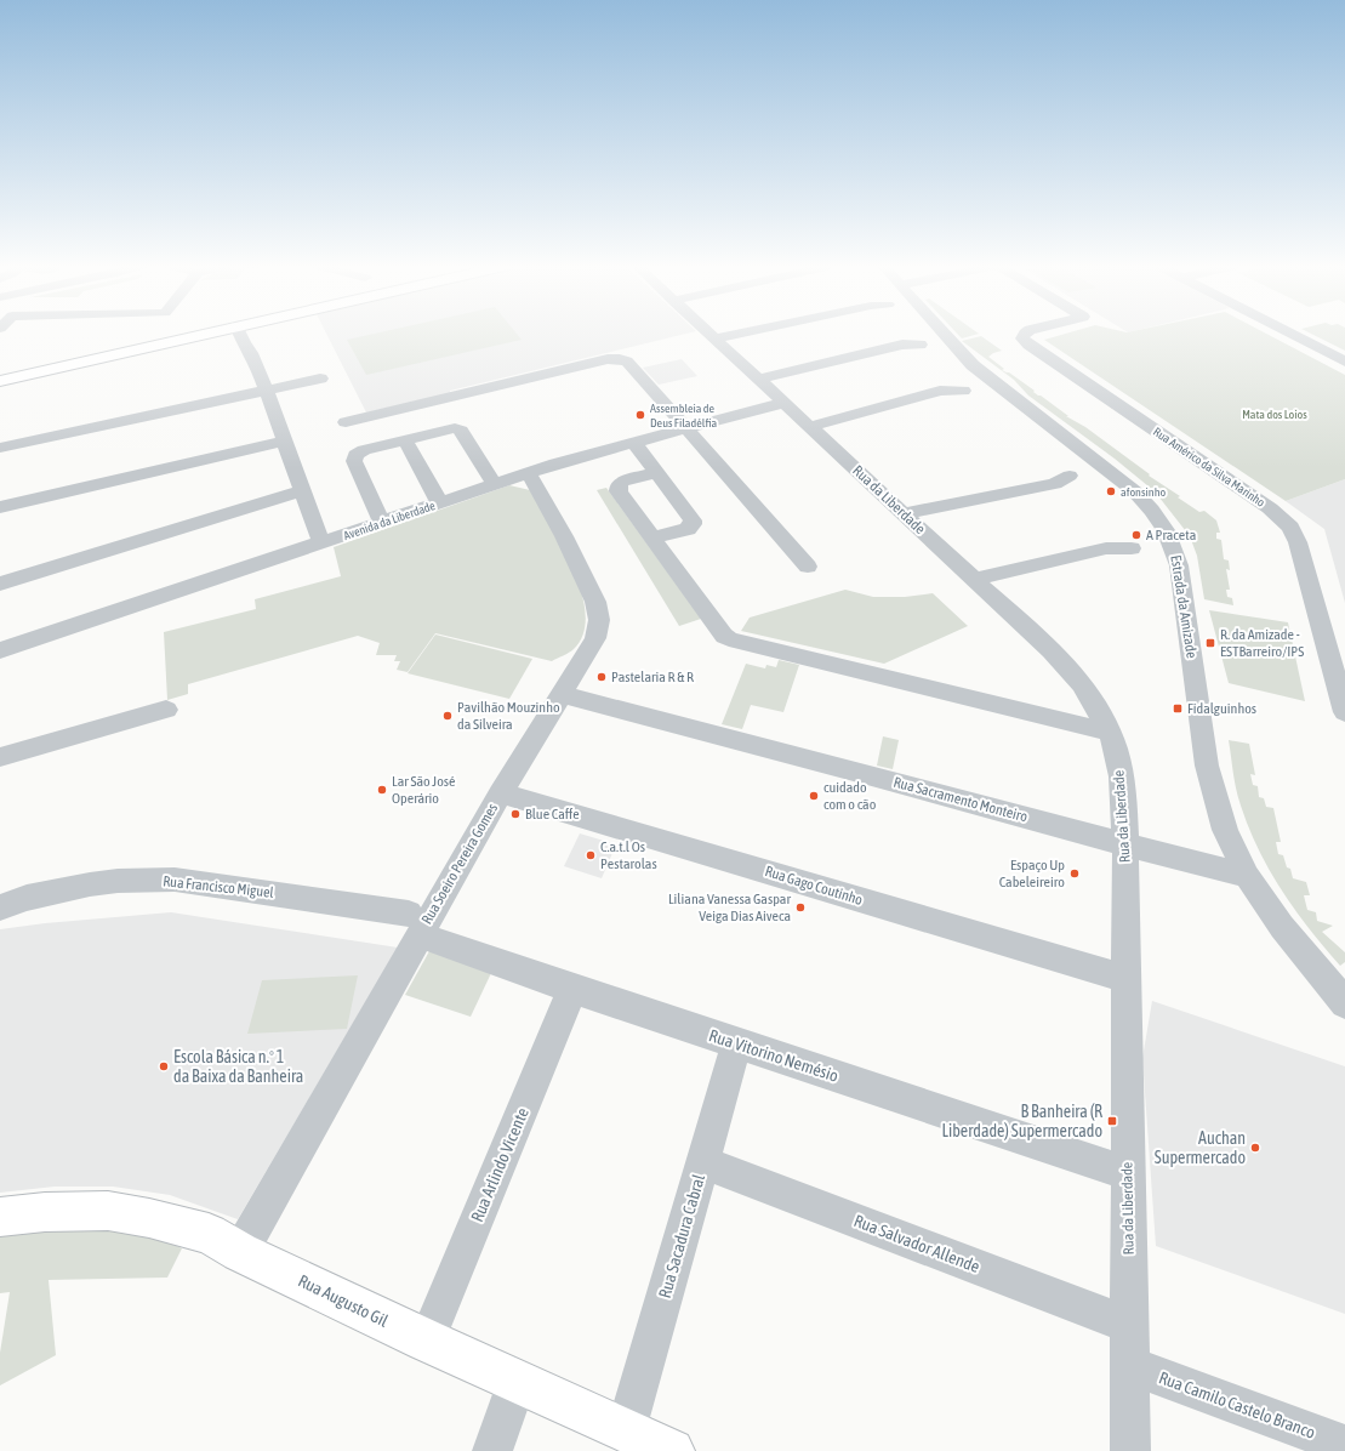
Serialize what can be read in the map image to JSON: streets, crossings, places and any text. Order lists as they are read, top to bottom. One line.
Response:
{"streets":{"main road":["Rua Augusto Gil"],"street":["Rua Américo da Silva Marinho","Rua da Liberdade","Avenida da Liberdade","Estrada da Amizade","Rua Sacramento Monteiro","Rua Soeiro Pereira Gomes","Rua Gago Coutinho","Rua Francisco Miguel","Rua Vitorino Nemésio","Rua Arlindo Vicente","Rua Sacadura Cabral","Rua Salvador Allende","Rua Camilo Castelo Branco"]},"crossings":[["Rua da Liberdade","Avenida da Liberdade"],["Rua da Liberdade","Rua Sacramento Monteiro"],["Rua da Liberdade","Rua Gago Coutinho"],["Rua da Liberdade","Rua Vitorino Nemésio"],["Rua da Liberdade","Rua Salvador Allende"],["Rua da Liberdade","Rua Camilo Castelo Branco"],["Avenida da Liberdade","Rua Soeiro Pereira Gomes"],["Estrada da Amizade","Rua Sacramento Monteiro"],["Rua Sacramento Monteiro","Rua Soeiro Pereira Gomes"],["Rua Soeiro Pereira Gomes","Rua Gago Coutinho"],["Rua Soeiro Pereira Gomes","Rua Francisco Miguel"],["Rua Soeiro Pereira Gomes","Rua Vitorino Nemésio"],["Rua Soeiro Pereira Gomes","Rua Augusto Gil"],["Rua Francisco Miguel","Rua Vitorino Nemésio"],["Rua Vitorino Nemésio","Rua Arlindo Vicente"],["Rua Vitorino Nemésio","Rua Sacadura Cabral"],["Rua Arlindo Vicente","Rua Augusto Gil"],["Rua Sacadura Cabral","Rua Salvador Allende"],["Rua Sacadura Cabral","Rua Augusto Gil"]],"parks":["Mata dos Loios"],"places":{"other":["Assembleia de Deus Filadélfia","afonsinho","A Praceta","Pastelaria R & R","Pavilhão Mouzinho da Silveira","Lar São José Operário","cuidado com o cão","Blue Caffe","C.a.t.l Os Pestarolas","Espaço Up Cabeleireiro","Liliana Vanessa Gaspar Veiga Dias Aiveca","Escola Básica n.º 1 da Baixa da Banheira","Auchan Supermercado"],"transit":["R. da Amizade - ESTBarreiro/IPS","Fidalguinhos","B Banheira (R Liberdade) Supermercado"]}}
